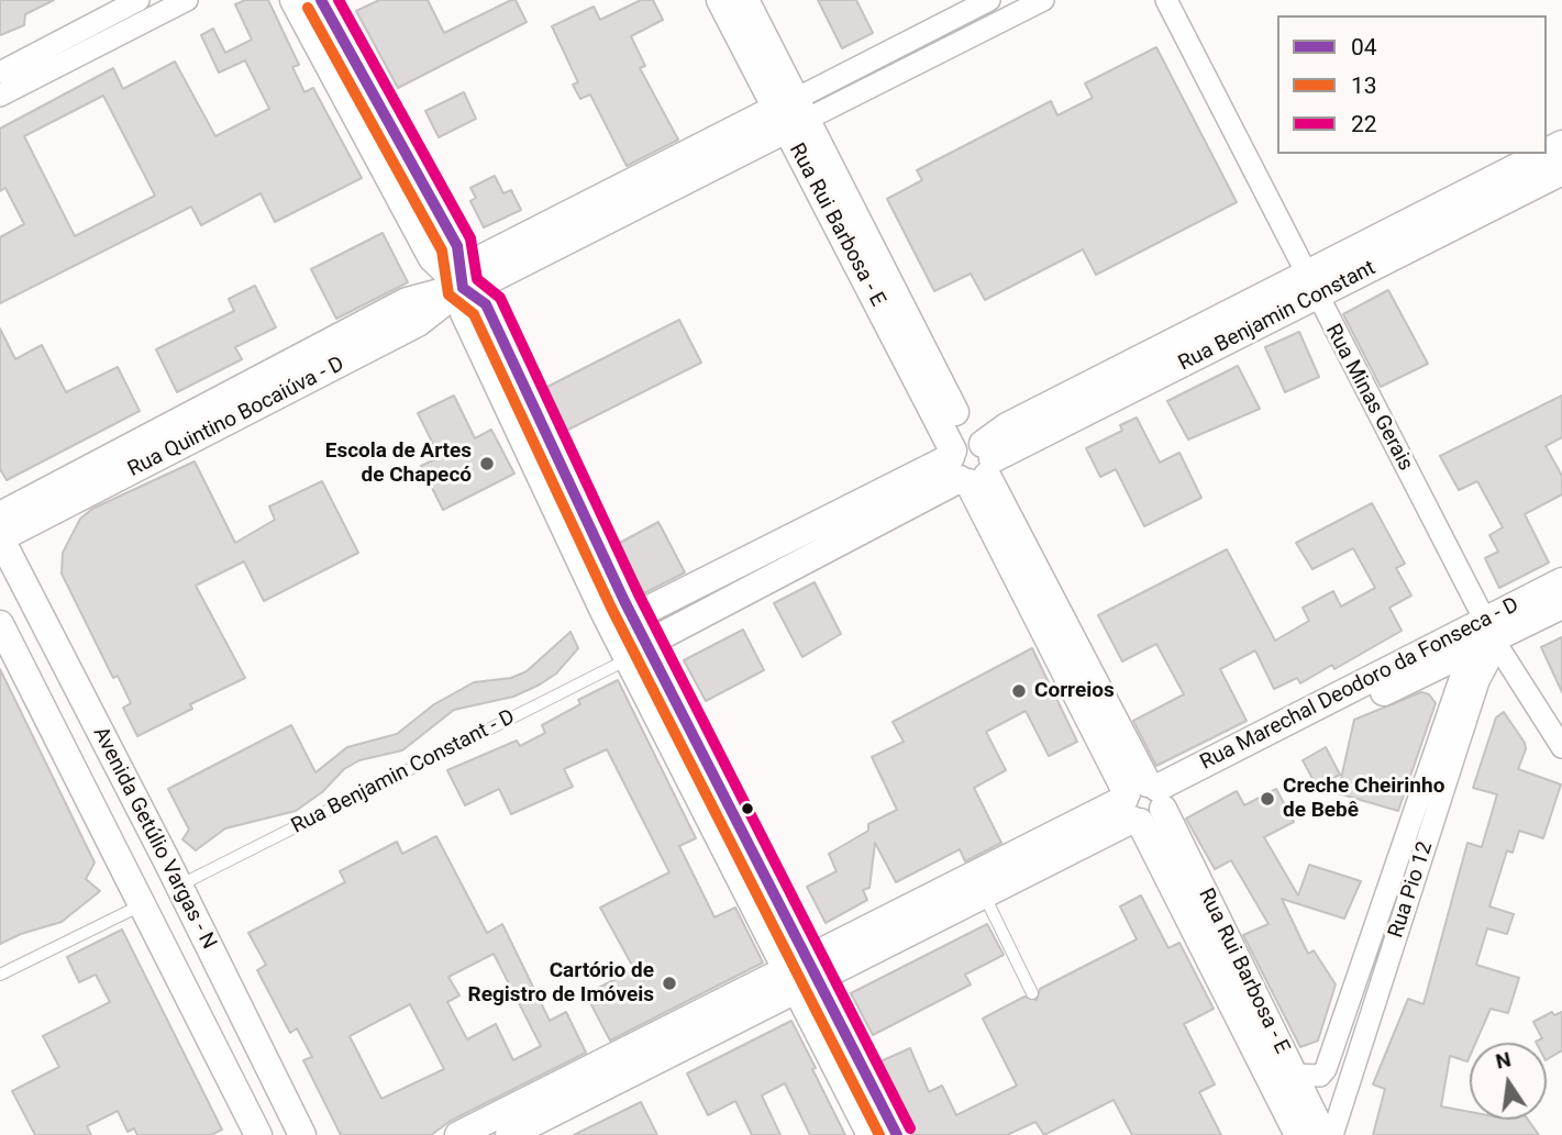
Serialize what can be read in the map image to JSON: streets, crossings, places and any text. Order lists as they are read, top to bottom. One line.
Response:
{"streets":{"street":["Rua Rui Barbosa - E","Rua Benjamin Constant","Rua Minas Gerais","Rua Quintino Bocaiúva - D","Rua Marechal Deodoro da Fonseca - D","Rua Benjamin Constant - D","Avenida Getúlio Vargas - N","Rua Pio 12"]},"crossings":[["Rua Rui Barbosa - E","Rua Quintino Bocaiúva - D"],["Rua Rui Barbosa - E","Rua Marechal Deodoro da Fonseca - D"],["Rua Rui Barbosa - E","Rua Benjamin Constant - D"],["Rua Rui Barbosa - E","Rua Pio 12"],["Rua Benjamin Constant","Rua Minas Gerais"],["Rua Minas Gerais","Rua Marechal Deodoro da Fonseca - D"],["Rua Minas Gerais","Rua Pio 12"],["Rua Quintino Bocaiúva - D","Avenida Getúlio Vargas - N"],["Rua Marechal Deodoro da Fonseca - D","Rua Pio 12"],["Rua Benjamin Constant - D","Avenida Getúlio Vargas - N"]],"places":["Escola de Artes de Chapecó","Correios","Creche Cheirinho de Bebê","Cartório de Registro de Imóveis"],"lines":["transit line 04","transit line 22","transit line 13"],"legend":["04","13","22"],"north":"top"}
